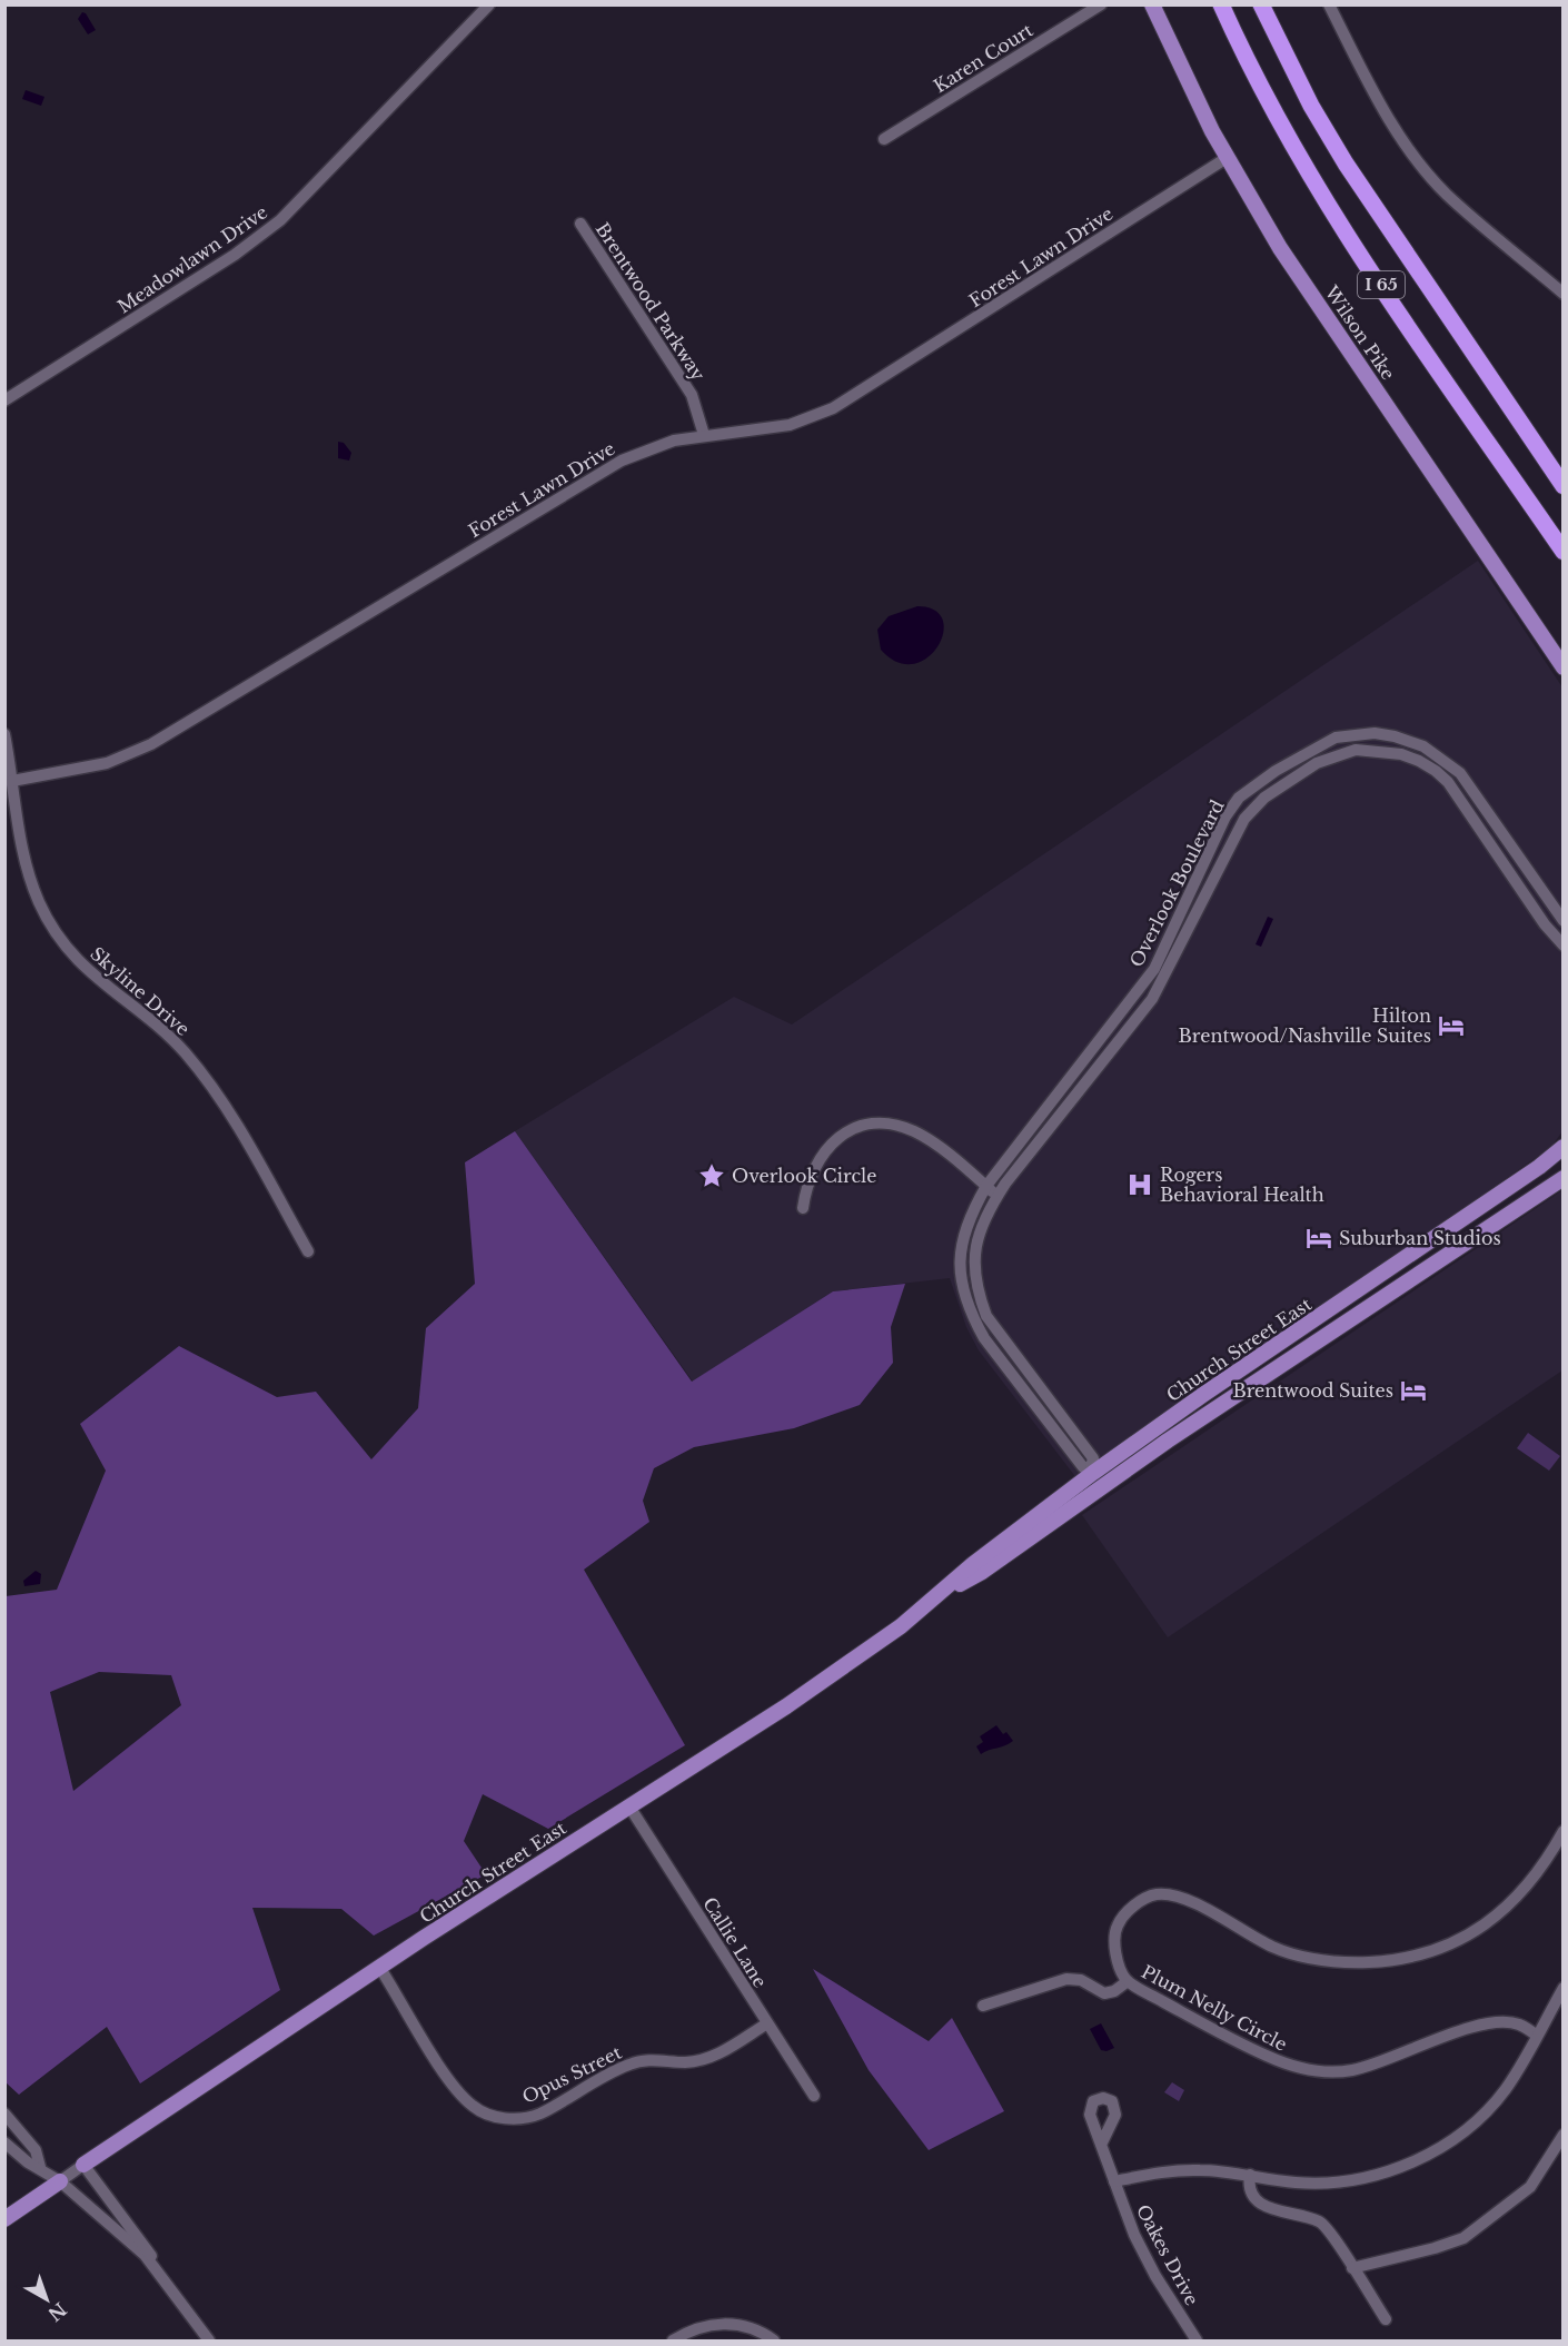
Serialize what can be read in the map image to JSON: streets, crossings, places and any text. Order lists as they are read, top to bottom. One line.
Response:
{"streets":{"highway":["I 65"],"main road":["Wilson Pike","Church Street East"],"street":["Karen Court","Forest Lawn Drive","Meadowlawn Drive","Brentwood Parkway","Overlook Boulevard","Skyline Drive","Callie Lane","Plum Nelly Circle","Opus Street","Oakes Drive"]},"crossings":[["Forest Lawn Drive","Brentwood Parkway"],["Forest Lawn Drive","Wilson Pike"],["Forest Lawn Drive","Skyline Drive"],["Overlook Boulevard","Church Street East"],["Church Street East","Callie Lane"],["Church Street East","Opus Street"],["Callie Lane","Opus Street"]],"places":{"hotel":["Hilton Brentwood/Nashville Suites","Suburban Studios","Brentwood Suites"],"place":["Overlook Circle"],"hospital":["Rogers Behavioral Health"]},"north":"bottom right"}
